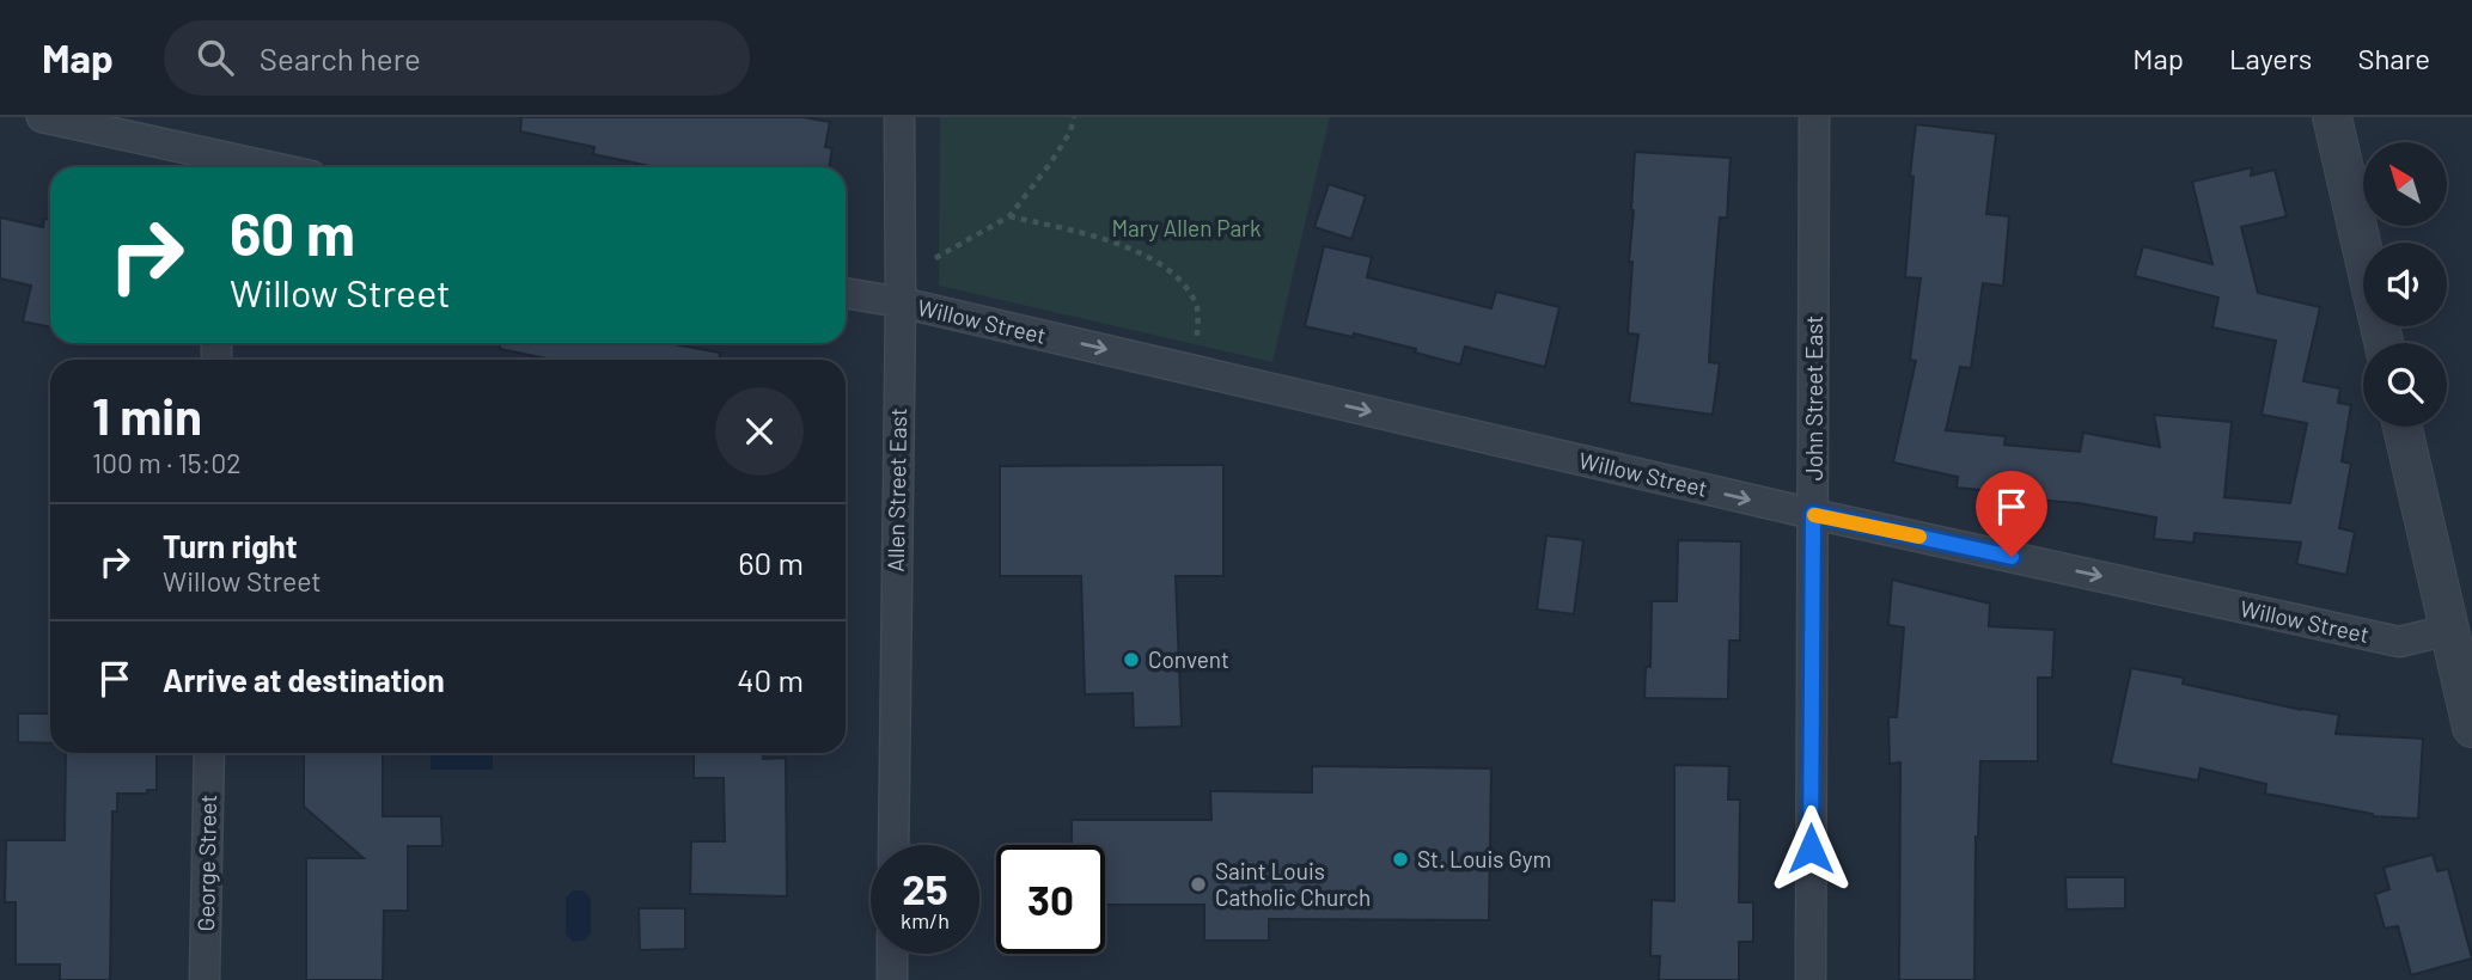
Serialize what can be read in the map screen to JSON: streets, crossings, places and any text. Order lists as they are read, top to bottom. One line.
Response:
{"streets":{"street":["Willow Street","John Street East","Allen Street East","George Street"]},"crossings":[["Willow Street","John Street East"],["Willow Street","Allen Street East"]],"one_way":["Willow Street"],"parks":["Mary Allen Park"],"places":["Convent","St. Louis Gym","Saint Louis Catholic Church"],"north":"top left","page":{"header":"Map","search":"Search here","nav":["Map","Layers","Share"],"turn":["60 m","Willow Street"],"heading":["1 min","100 m · 15:02"],"list":[{"name":"Turn right","note":"Willow Street","value":"60 m"},{"name":"Arrive at destination","value":"40 m"}],"speed":"25 km/h","limit":"30"}}
